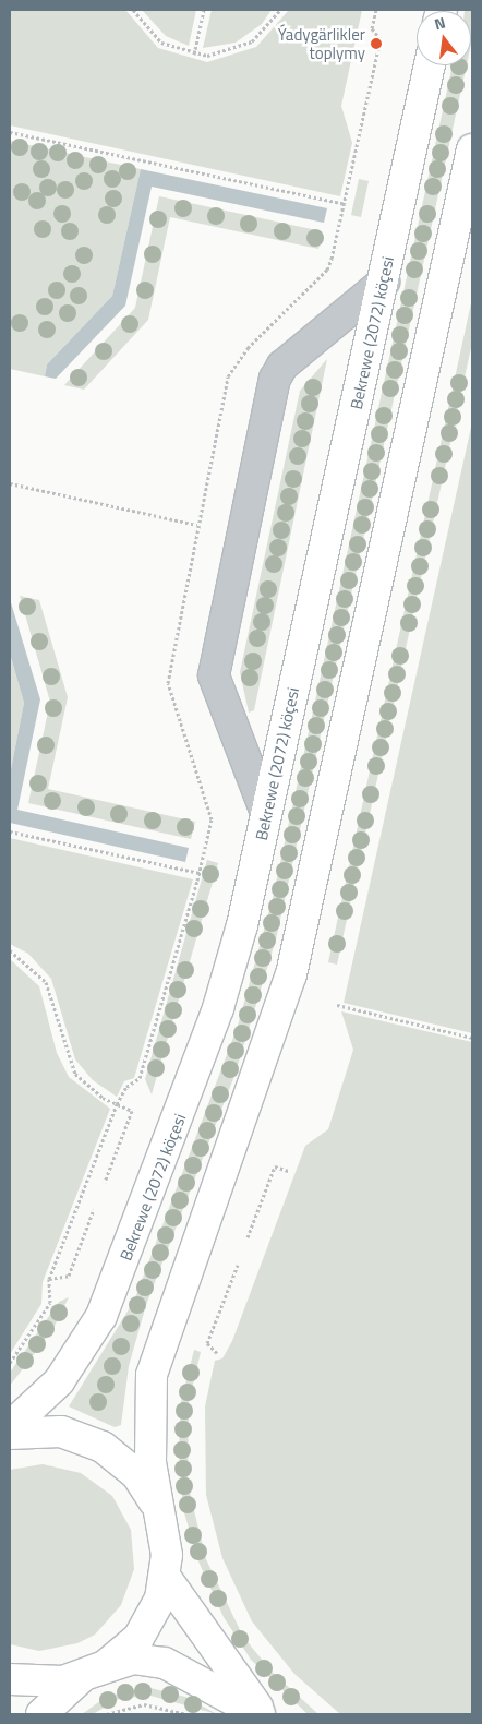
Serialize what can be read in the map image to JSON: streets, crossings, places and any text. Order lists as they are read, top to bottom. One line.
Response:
{"streets":{"main road":["Bekrewe (2072) köçesi"]},"places":["Ýadygärlikler toplymy"],"north":"top"}
